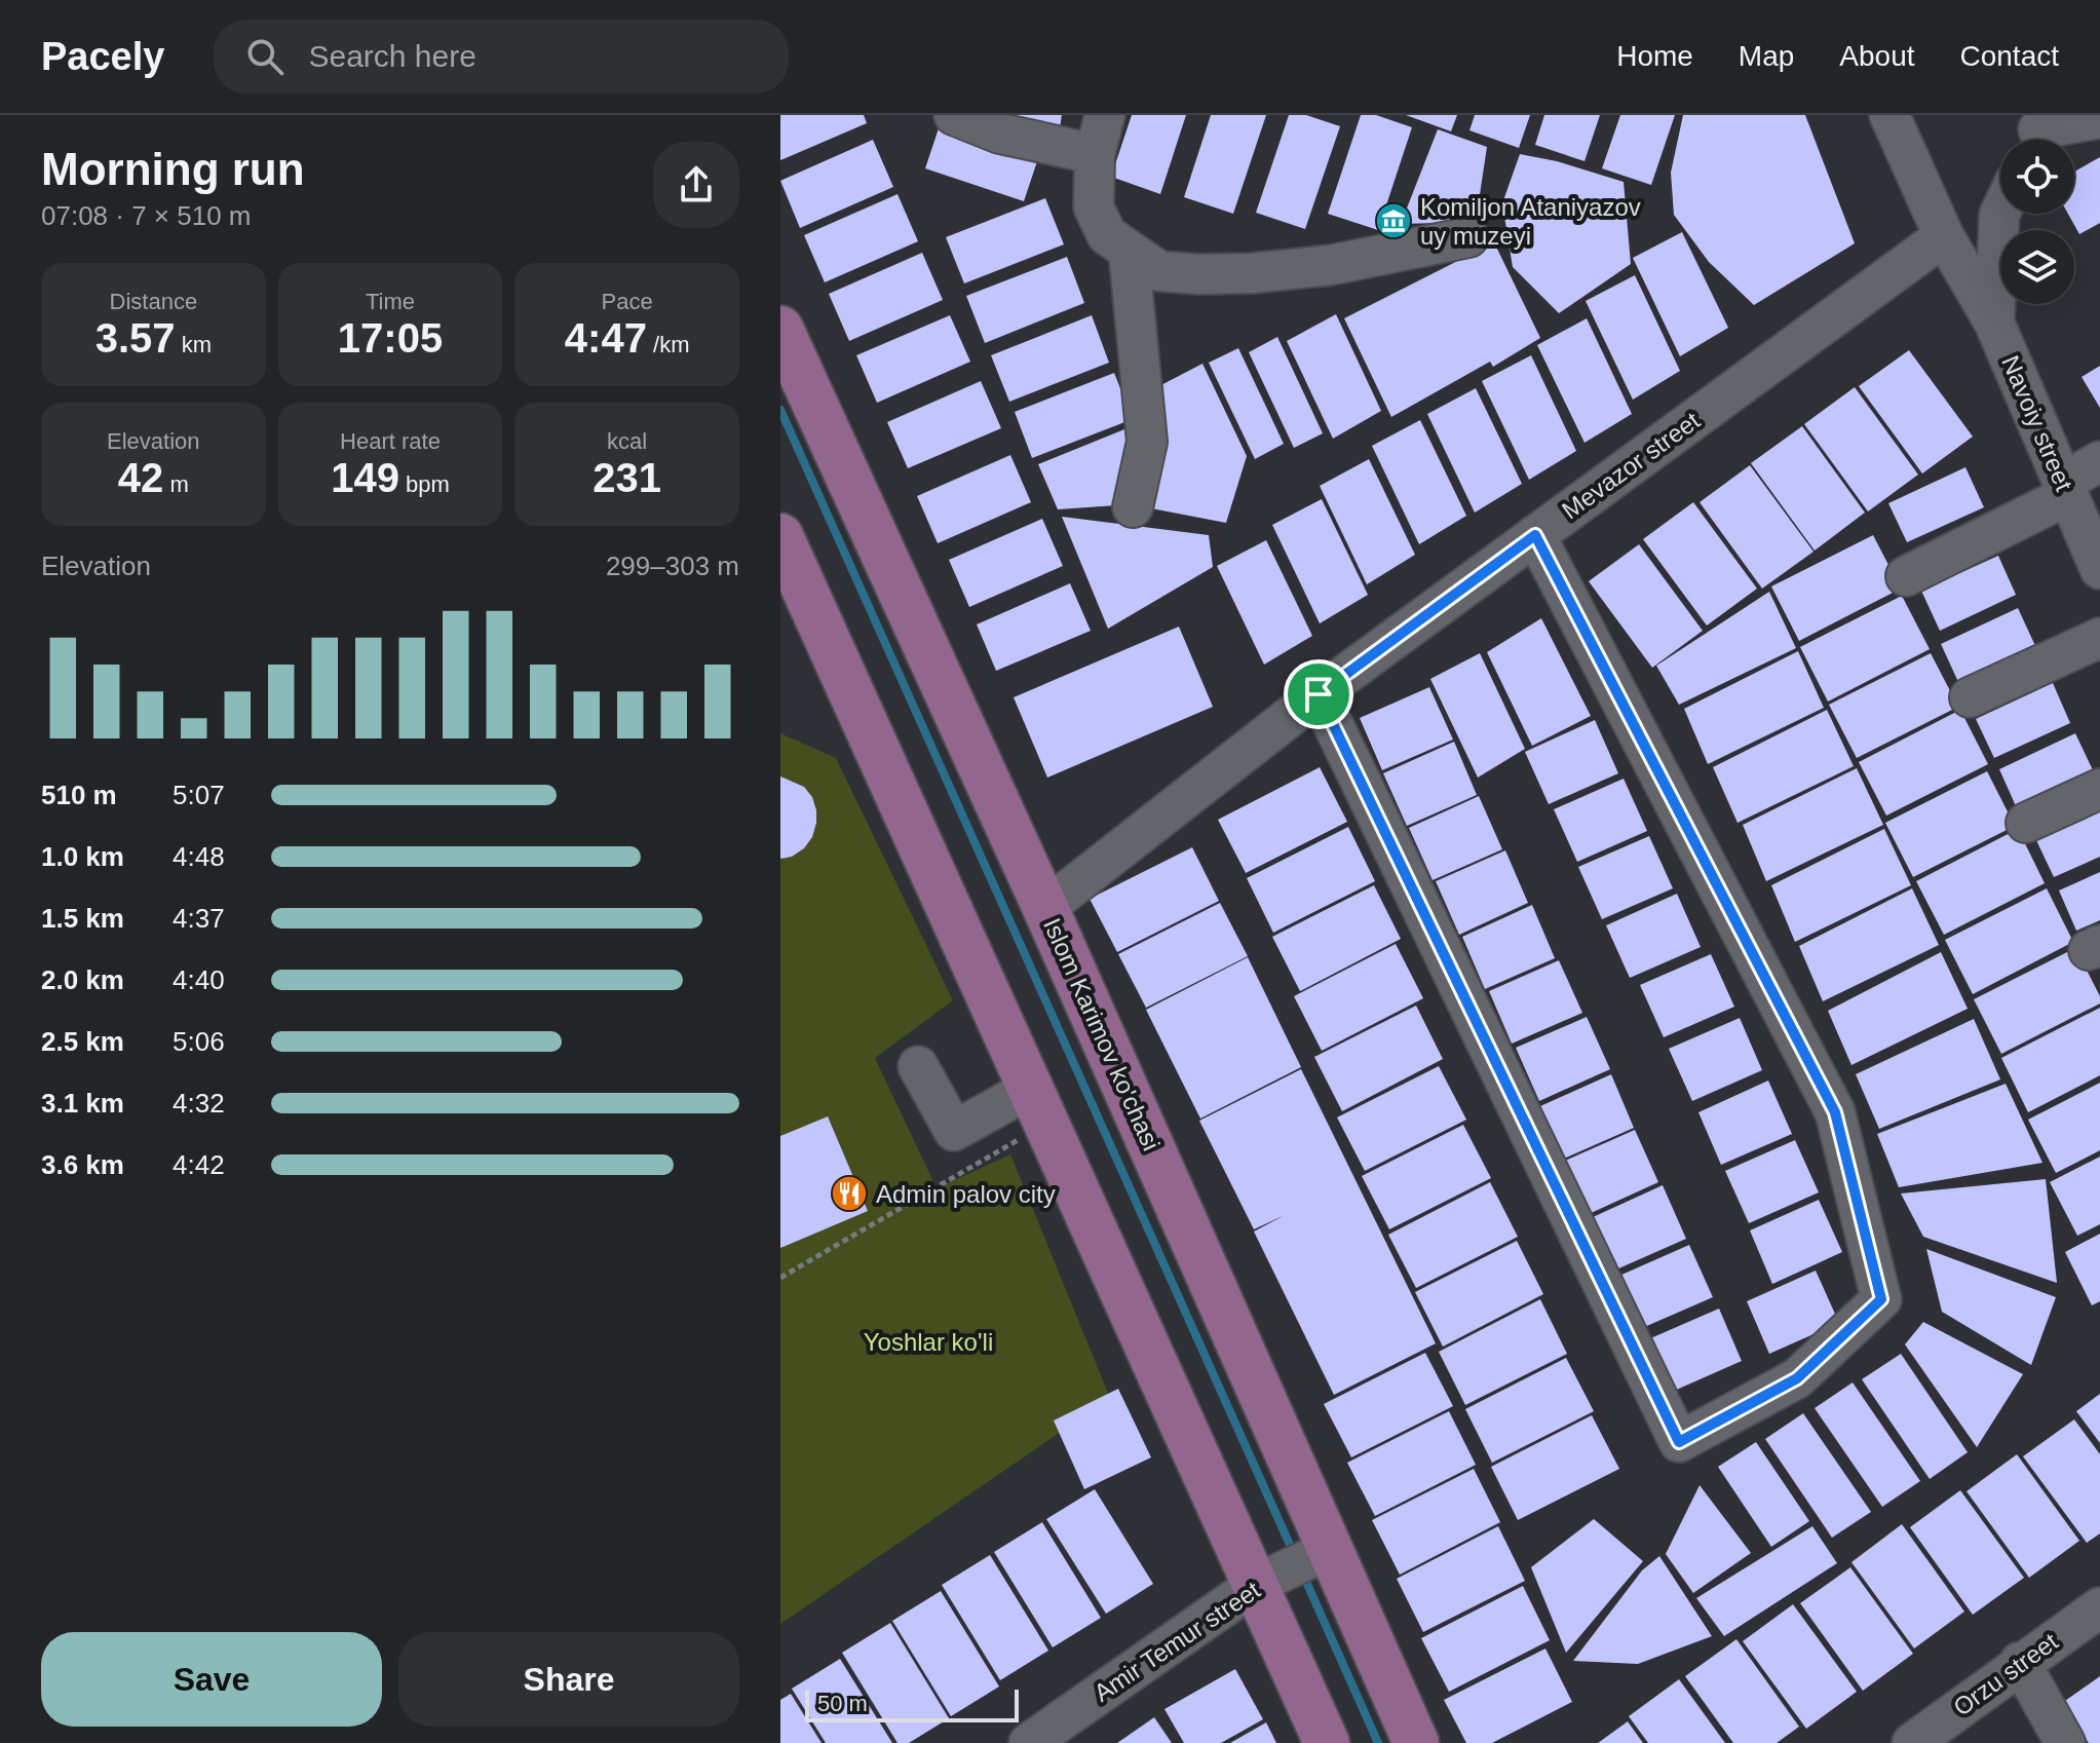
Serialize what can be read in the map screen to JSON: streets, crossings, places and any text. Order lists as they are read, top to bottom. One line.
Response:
{"streets":{"main road":["Islom Karimov ko'chasi"],"street":["Navoiy street","Mevazor street","Amir Temur street","Orzu street"]},"crossings":[["Navoiy street","Mevazor street"],["Mevazor street","Islom Karimov ko'chasi"],["Islom Karimov ko'chasi","Amir Temur street"]],"parks":["Yoshlar ko'li"],"places":{"museum":["Komiljon Ataniyazov uy muzeyi"],"restaurant":["Admin palov city"]},"scale_bar":"50 m","page":{"header":"Pacely","search":"Search here","nav":["Home","Map","About","Contact"],"heading":["Morning run","07:08 · 7 × 510 m"],"stats":[["Distance","3.57 km"],["Time","17:05"],["Pace","4:47 /km"],["Elevation","42 m"],["Heart rate","149 bpm"],["kcal","231"]],"chart":["Elevation","299–303 m"],"list":[{"name":"510 m","note":"5:07"},{"name":"1.0 km","note":"4:48"},{"name":"1.5 km","note":"4:37"},{"name":"2.0 km","note":"4:40"},{"name":"2.5 km","note":"5:06"},{"name":"3.1 km","note":"4:32"},{"name":"3.6 km","note":"4:42"}],"buttons":["Save","Share"],"scale":"50 m"}}
